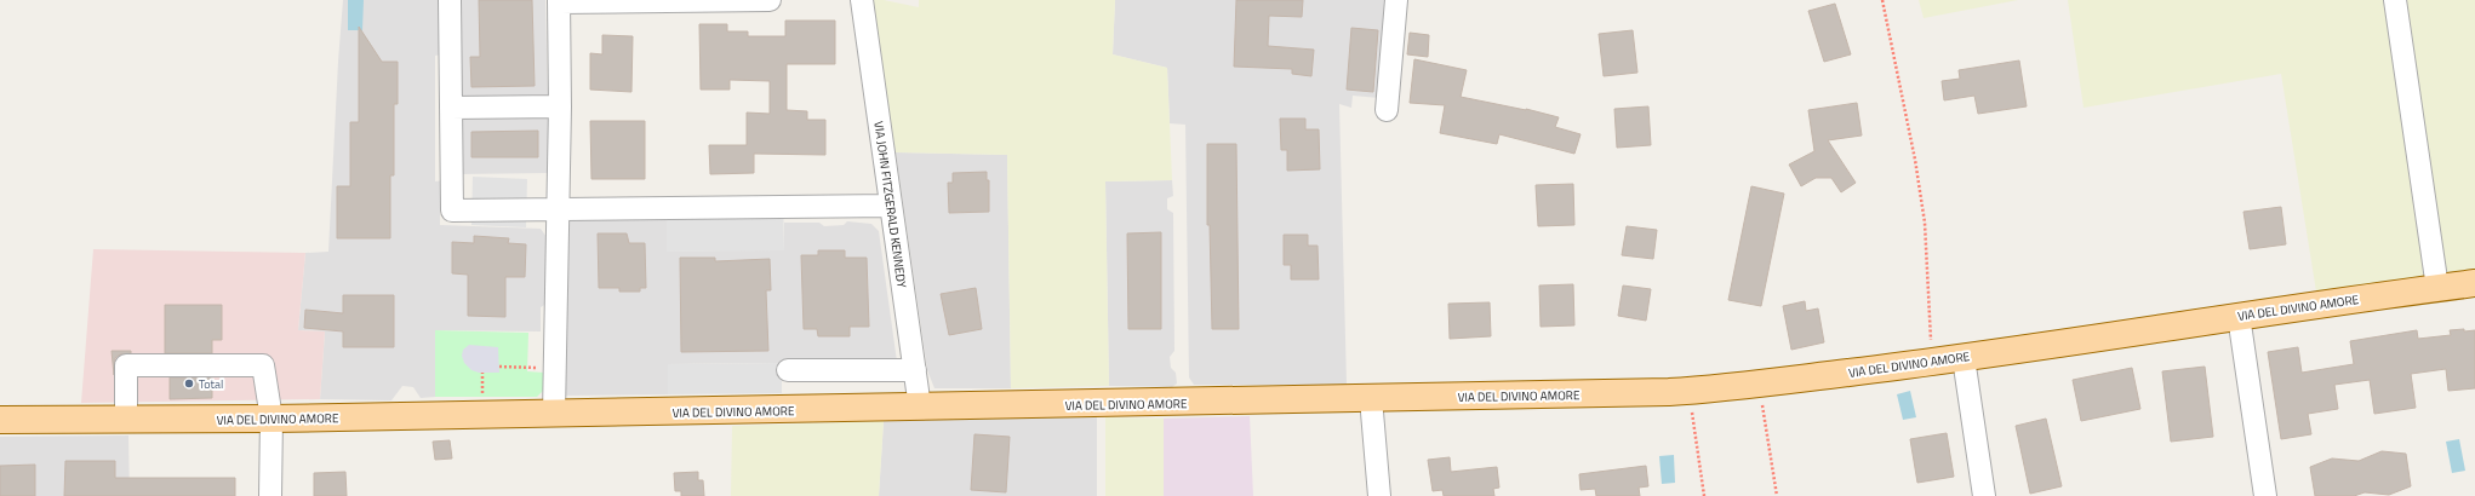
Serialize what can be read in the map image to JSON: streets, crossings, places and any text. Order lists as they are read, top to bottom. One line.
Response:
{"streets":{"main road":["VIA DEL DIVINO AMORE"],"street":["VIA JOHN FITZGERALD KENNEDY"]},"crossings":[["VIA JOHN FITZGERALD KENNEDY","VIA DEL DIVINO AMORE"]],"places":["Total"]}
